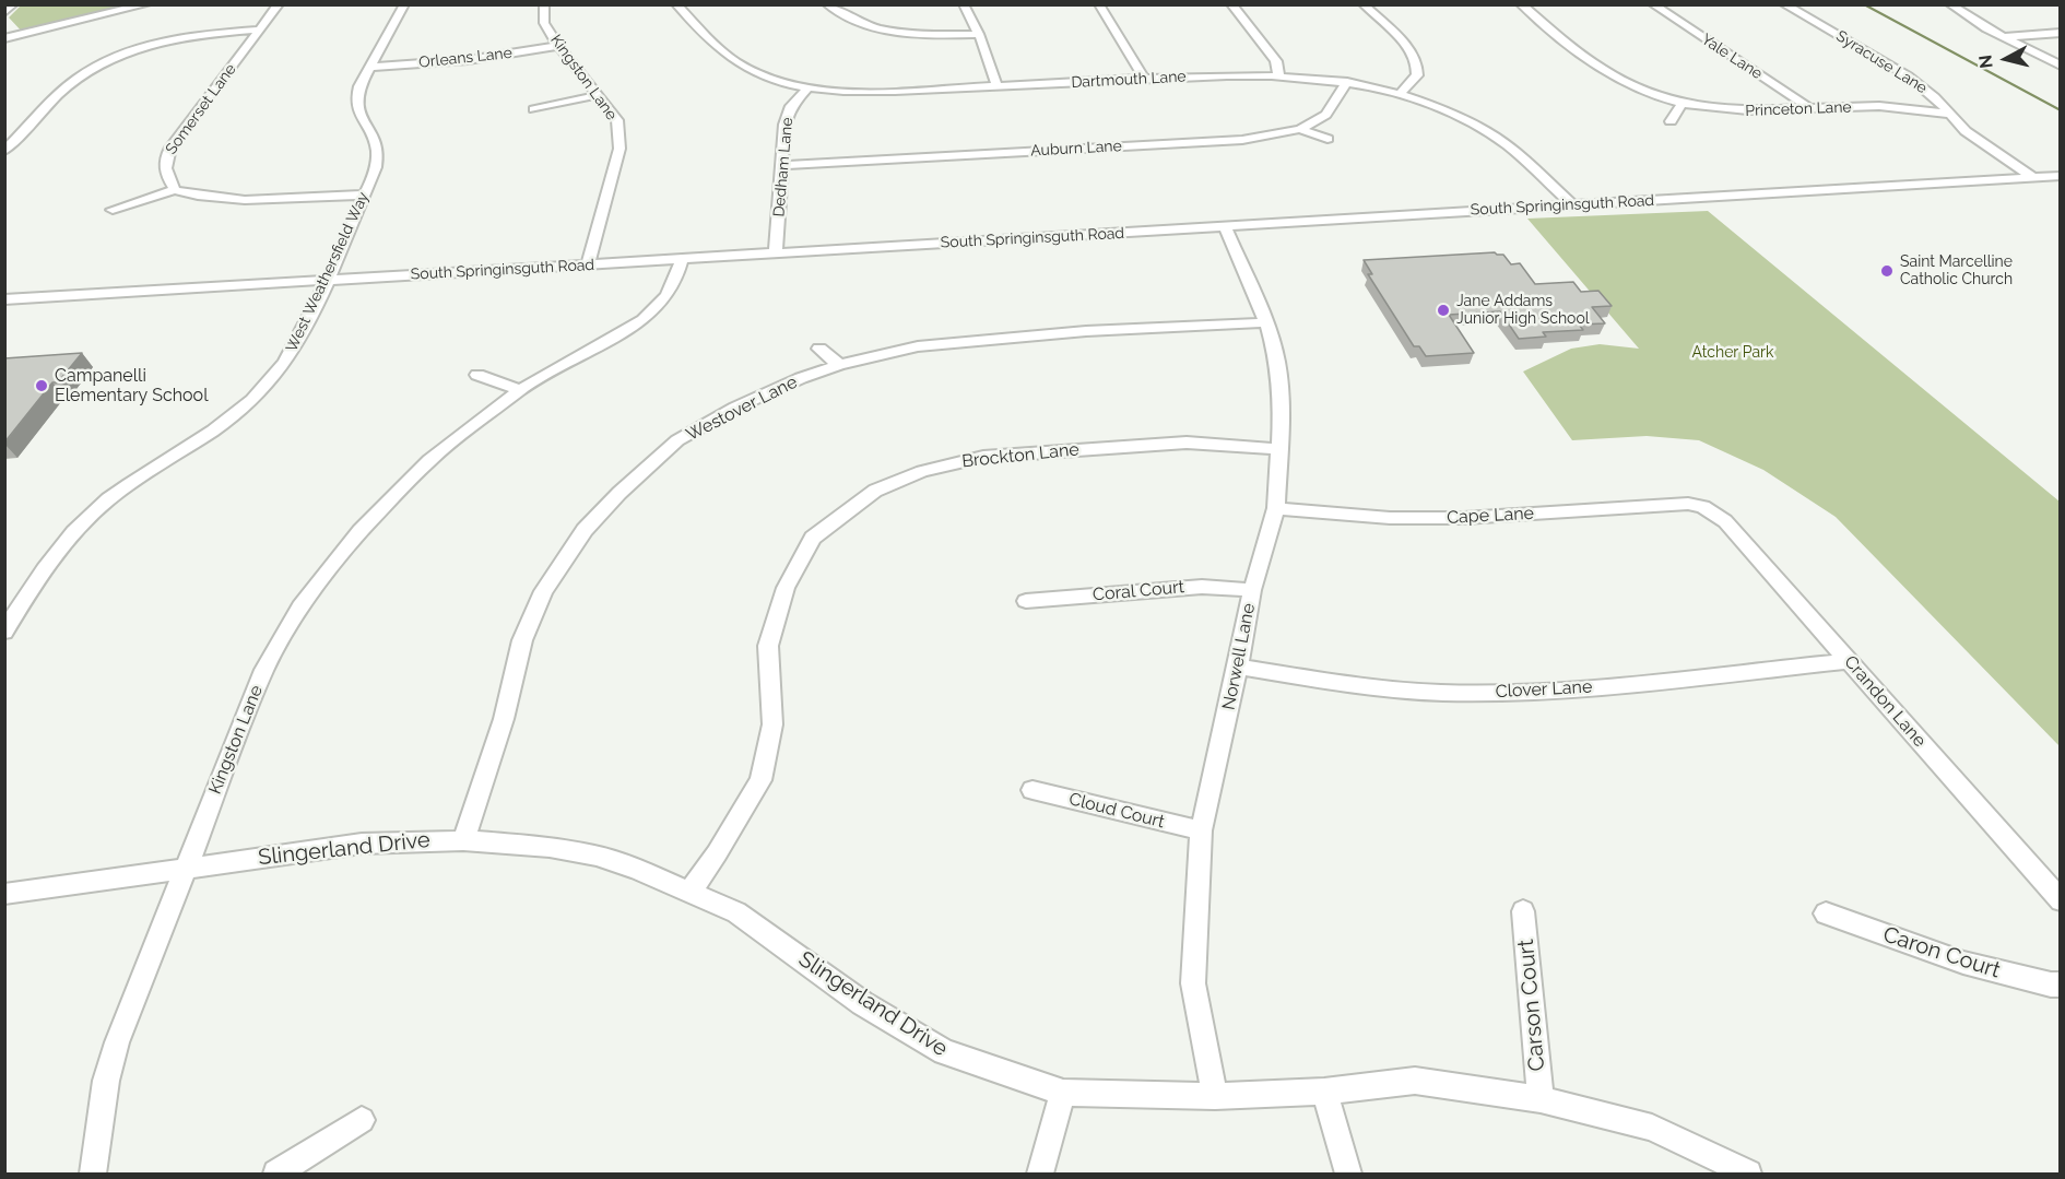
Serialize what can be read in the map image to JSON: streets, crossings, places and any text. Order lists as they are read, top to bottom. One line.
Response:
{"streets":{"street":["Yale Lane","Orleans Lane","Syracuse Lane","Kingston Lane","Dartmouth Lane","Somerset Lane","Princeton Lane","Auburn Lane","Dedham Lane","South Springinsguth Road","West Weathersfield Way","Westover Lane","Brockton Lane","Cape Lane","Coral Court","Norwell Lane","Clover Lane","Crandon Lane","Cloud Court","Slingerland Drive","Caron Court","Carson Court"]},"crossings":[["Yale Lane","Princeton Lane"],["Orleans Lane","Kingston Lane"],["Orleans Lane","West Weathersfield Way"],["Syracuse Lane","Princeton Lane"],["Syracuse Lane","South Springinsguth Road"],["Kingston Lane","South Springinsguth Road"],["Kingston Lane","Slingerland Drive"],["Dartmouth Lane","Auburn Lane"],["Dartmouth Lane","Dedham Lane"],["Dartmouth Lane","South Springinsguth Road"],["Auburn Lane","Dedham Lane"],["Dedham Lane","South Springinsguth Road"],["South Springinsguth Road","West Weathersfield Way"],["South Springinsguth Road","Norwell Lane"],["Westover Lane","Norwell Lane"],["Westover Lane","Slingerland Drive"],["Brockton Lane","Norwell Lane"],["Brockton Lane","Slingerland Drive"],["Cape Lane","Norwell Lane"],["Cape Lane","Crandon Lane"],["Coral Court","Norwell Lane"],["Norwell Lane","Clover Lane"],["Norwell Lane","Cloud Court"],["Norwell Lane","Slingerland Drive"],["Clover Lane","Crandon Lane"],["Slingerland Drive","Carson Court"]],"parks":["Atcher Park"],"places":["Saint Marcelline Catholic Church","Jane Addams Junior High School","Campanelli Elementary School"],"north":"left"}
